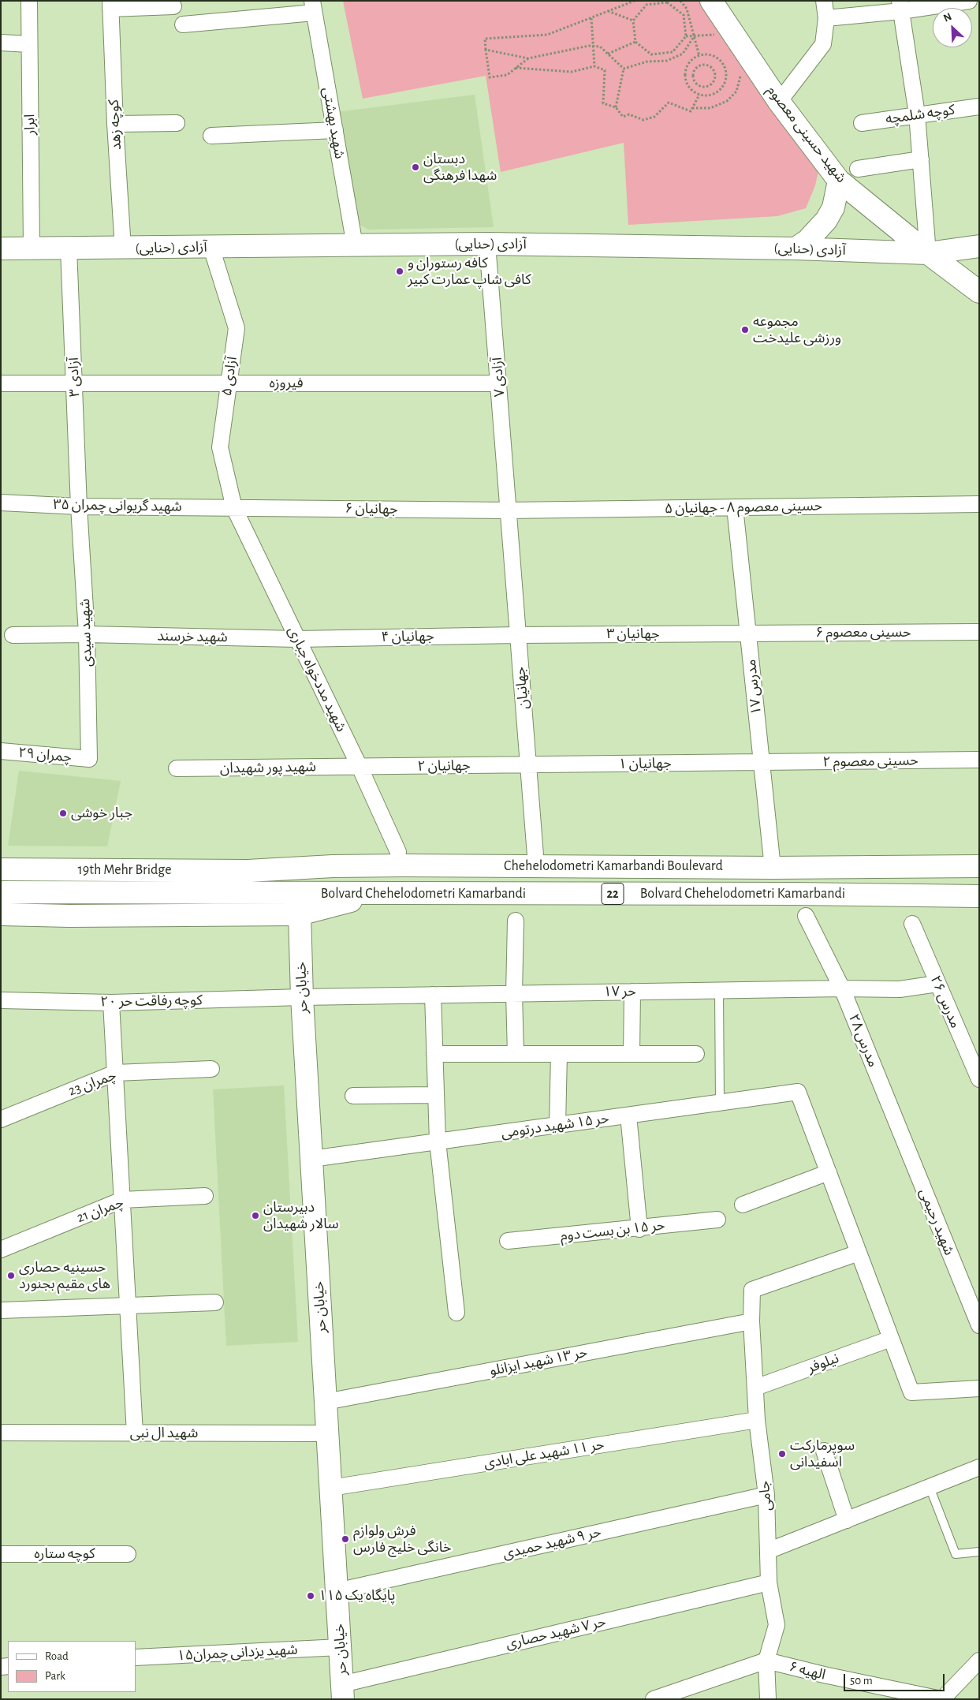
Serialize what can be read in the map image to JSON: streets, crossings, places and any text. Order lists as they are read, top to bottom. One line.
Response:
{"streets":{"main road":["شهید حسینی معصوم","آزادی (حنایی)","Chehelodometri Kamarbandi Boulevard","19th Mehr Bridge","Bolvard Chehelodometri Kamarbandi","22","خیابان حر"],"street":["کوچه شلمچه","شهید بهشتی","ابرار","کوچه زهد","آزادی ۵","آزادی ۳","آزادی ۷","فیروزه","شهید گریوانی چمران ۳۵","حسینی معصوم ۸ - جهانیان ۵","جهانیان ۶","شهید سیدی","حسینی معصوم ۶","جهانیان ۳","شهید خرسند","جهانیان ۴","شهید مددخواه جباری","مدرس ۱۷","جهانیان","چمران ۲۹","حسینی معصوم ۲","جهانیان ۱","جهانیان ۲","شهید پور شهیدان","حر ۱۷","کوچه رفاقت حر ۲۰","مدرس ۲۶","مدرس ۲۸","چمران 23","حر ۱۵ شهید درتومی","چمران 21","شهید رحیمی","حر ۱۵ بن بست دوم","حر ۱۳ شهید ایزانلو","نیلوفر","شهید ال نبی","حر ۱۱ شهید علی ابادی","جامی","حر ۹ شهید حمیدی","کوچه ستاره","حر ۷ شهید حصاری","شهید یزدانی چمران۱۵","الهیه ۶"]},"crossings":[["شهید بهشتی","آزادی (حنایی)"],["ابرار","آزادی (حنایی)"],["کوچه زهد","آزادی (حنایی)"],["شهید حسینی معصوم","آزادی (حنایی)"],["آزادی (حنایی)","آزادی ۵"],["آزادی (حنایی)","آزادی ۳"],["آزادی (حنایی)","آزادی ۷"],["آزادی ۵","فیروزه"],["آزادی ۵","شهید گریوانی چمران ۳۵"],["آزادی ۵","جهانیان ۶"],["آزادی ۵","شهید مددخواه جباری"],["آزادی ۳","فیروزه"],["آزادی ۳","شهید گریوانی چمران ۳۵"],["آزادی ۳","شهید سیدی"],["آزادی ۷","فیروزه"],["آزادی ۷","حسینی معصوم ۸ - جهانیان ۵"],["آزادی ۷","جهانیان ۶"],["آزادی ۷","جهانیان"],["شهید گریوانی چمران ۳۵","جهانیان ۶"],["شهید گریوانی چمران ۳۵","شهید سیدی"],["شهید گریوانی چمران ۳۵","شهید مددخواه جباری"],["حسینی معصوم ۸ - جهانیان ۵","جهانیان ۶"],["حسینی معصوم ۸ - جهانیان ۵","مدرس ۱۷"],["حسینی معصوم ۸ - جهانیان ۵","جهانیان"],["جهانیان ۶","شهید مددخواه جباری"],["جهانیان ۶","جهانیان"],["شهید سیدی","شهید خرسند"],["شهید سیدی","چمران ۲۹"],["حسینی معصوم ۶","جهانیان ۳"],["حسینی معصوم ۶","مدرس ۱۷"],["جهانیان ۳","جهانیان ۴"],["جهانیان ۳","مدرس ۱۷"],["جهانیان ۳","جهانیان"],["شهید خرسند","جهانیان ۴"],["شهید خرسند","شهید مددخواه جباری"],["جهانیان ۴","شهید مددخواه جباری"],["جهانیان ۴","جهانیان"],["شهید مددخواه جباری","جهانیان ۲"],["شهید مددخواه جباری","شهید پور شهیدان"],["مدرس ۱۷","حسینی معصوم ۲"],["مدرس ۱۷","جهانیان ۱"],["مدرس ۱۷","Chehelodometri Kamarbandi Boulevard"],["جهانیان","جهانیان ۱"],["جهانیان","جهانیان ۲"],["جهانیان","Chehelodometri Kamarbandi Boulevard"],["حسینی معصوم ۲","جهانیان ۱"],["جهانیان ۱","جهانیان ۲"],["جهانیان ۲","شهید پور شهیدان"],["Chehelodometri Kamarbandi Boulevard","19th Mehr Bridge"],["19th Mehr Bridge","Bolvard Chehelodometri Kamarbandi"],["خیابان حر","حر ۱۷"],["خیابان حر","کوچه رفاقت حر ۲۰"],["خیابان حر","حر ۱۵ شهید درتومی"],["خیابان حر","حر ۱۳ شهید ایزانلو"],["خیابان حر","شهید ال نبی"],["خیابان حر","حر ۱۱ شهید علی ابادی"],["خیابان حر","حر ۹ شهید حمیدی"],["خیابان حر","حر ۷ شهید حصاری"],["خیابان حر","شهید یزدانی چمران۱۵"],["حر ۱۷","کوچه رفاقت حر ۲۰"],["حر ۱۷","مدرس ۲۶"],["حر ۱۷","مدرس ۲۸"],["مدرس ۲۸","شهید رحیمی"],["حر ۱۳ شهید ایزانلو","جامی"],["نیلوفر","جامی"],["حر ۱۱ شهید علی ابادی","جامی"],["جامی","حر ۹ شهید حمیدی"],["جامی","حر ۷ شهید حصاری"],["جامی","الهیه ۶"]],"places":["دبستان شهدا فرهنگی","کافه رستوران و کافی شاپ عمارت کبیر","مجموعه ورزشی علیدخت","جبار خوشی","دبیرستان سالار شهیدان","حسینیه حصاری های مقیم بجنورد","سوپرمارکت اسفیدانی","فرش و‌لوازم خانگی خلیج فارس","پایگاه یک ۱۱۵"],"legend":["Road","Park"],"scale_bar":"50 m","north":"top left"}
